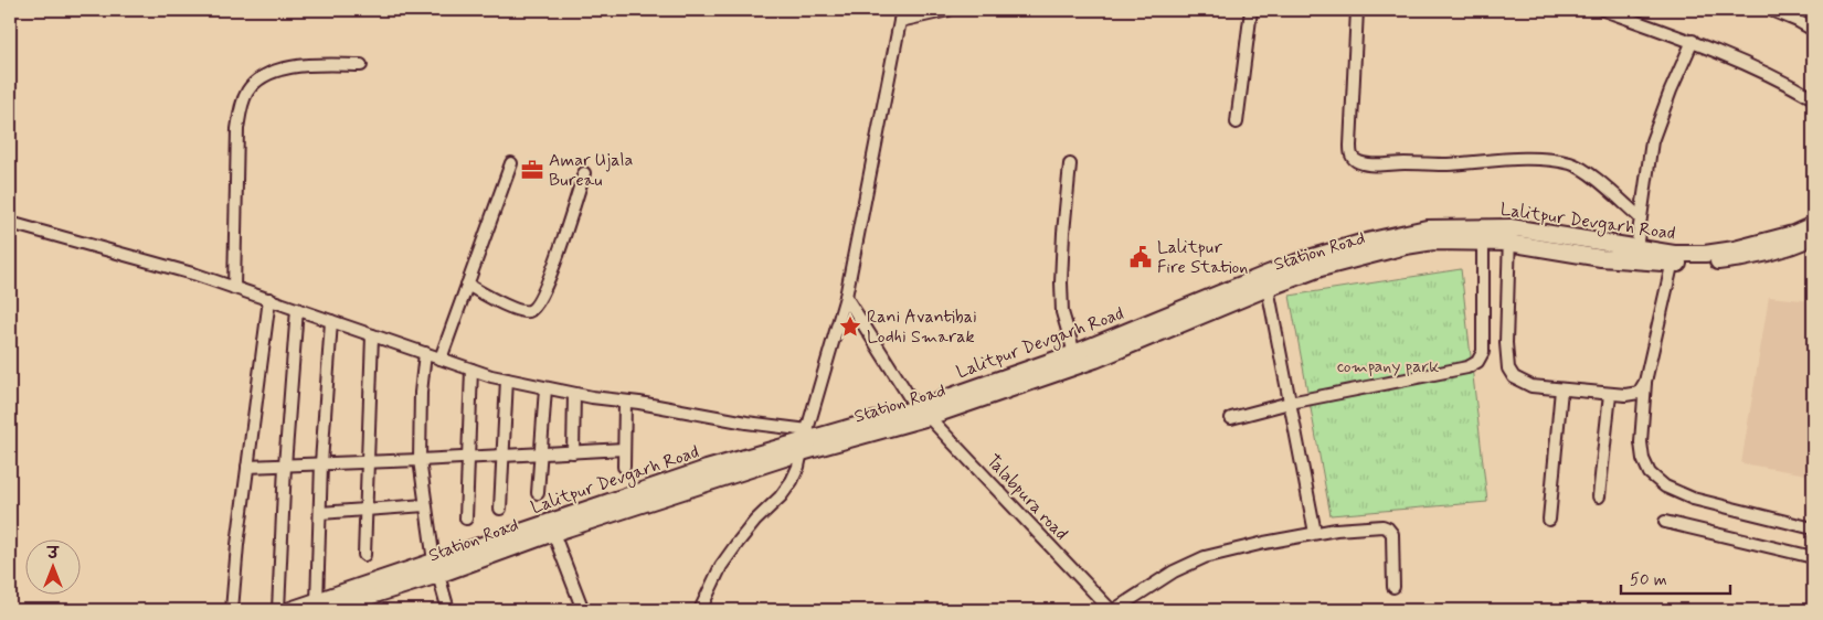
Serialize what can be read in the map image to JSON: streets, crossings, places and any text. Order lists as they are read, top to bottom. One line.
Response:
{"streets":{"main road":["Lalitpur Devgarh Road","Station Road"],"street":["Talabpura road"]},"crossings":[["Lalitpur Devgarh Road","Station Road"],["Lalitpur Devgarh Road","Talabpura road"],["Station Road","Talabpura road"]],"parks":["company park"],"places":{"office":["Amar Ujala Bureau"],"public building":["Lalitpur Fire Station"],"place":["Rani Avantibai Lodhi Smarak"]},"scale_bar":"50 m","north":"top"}
